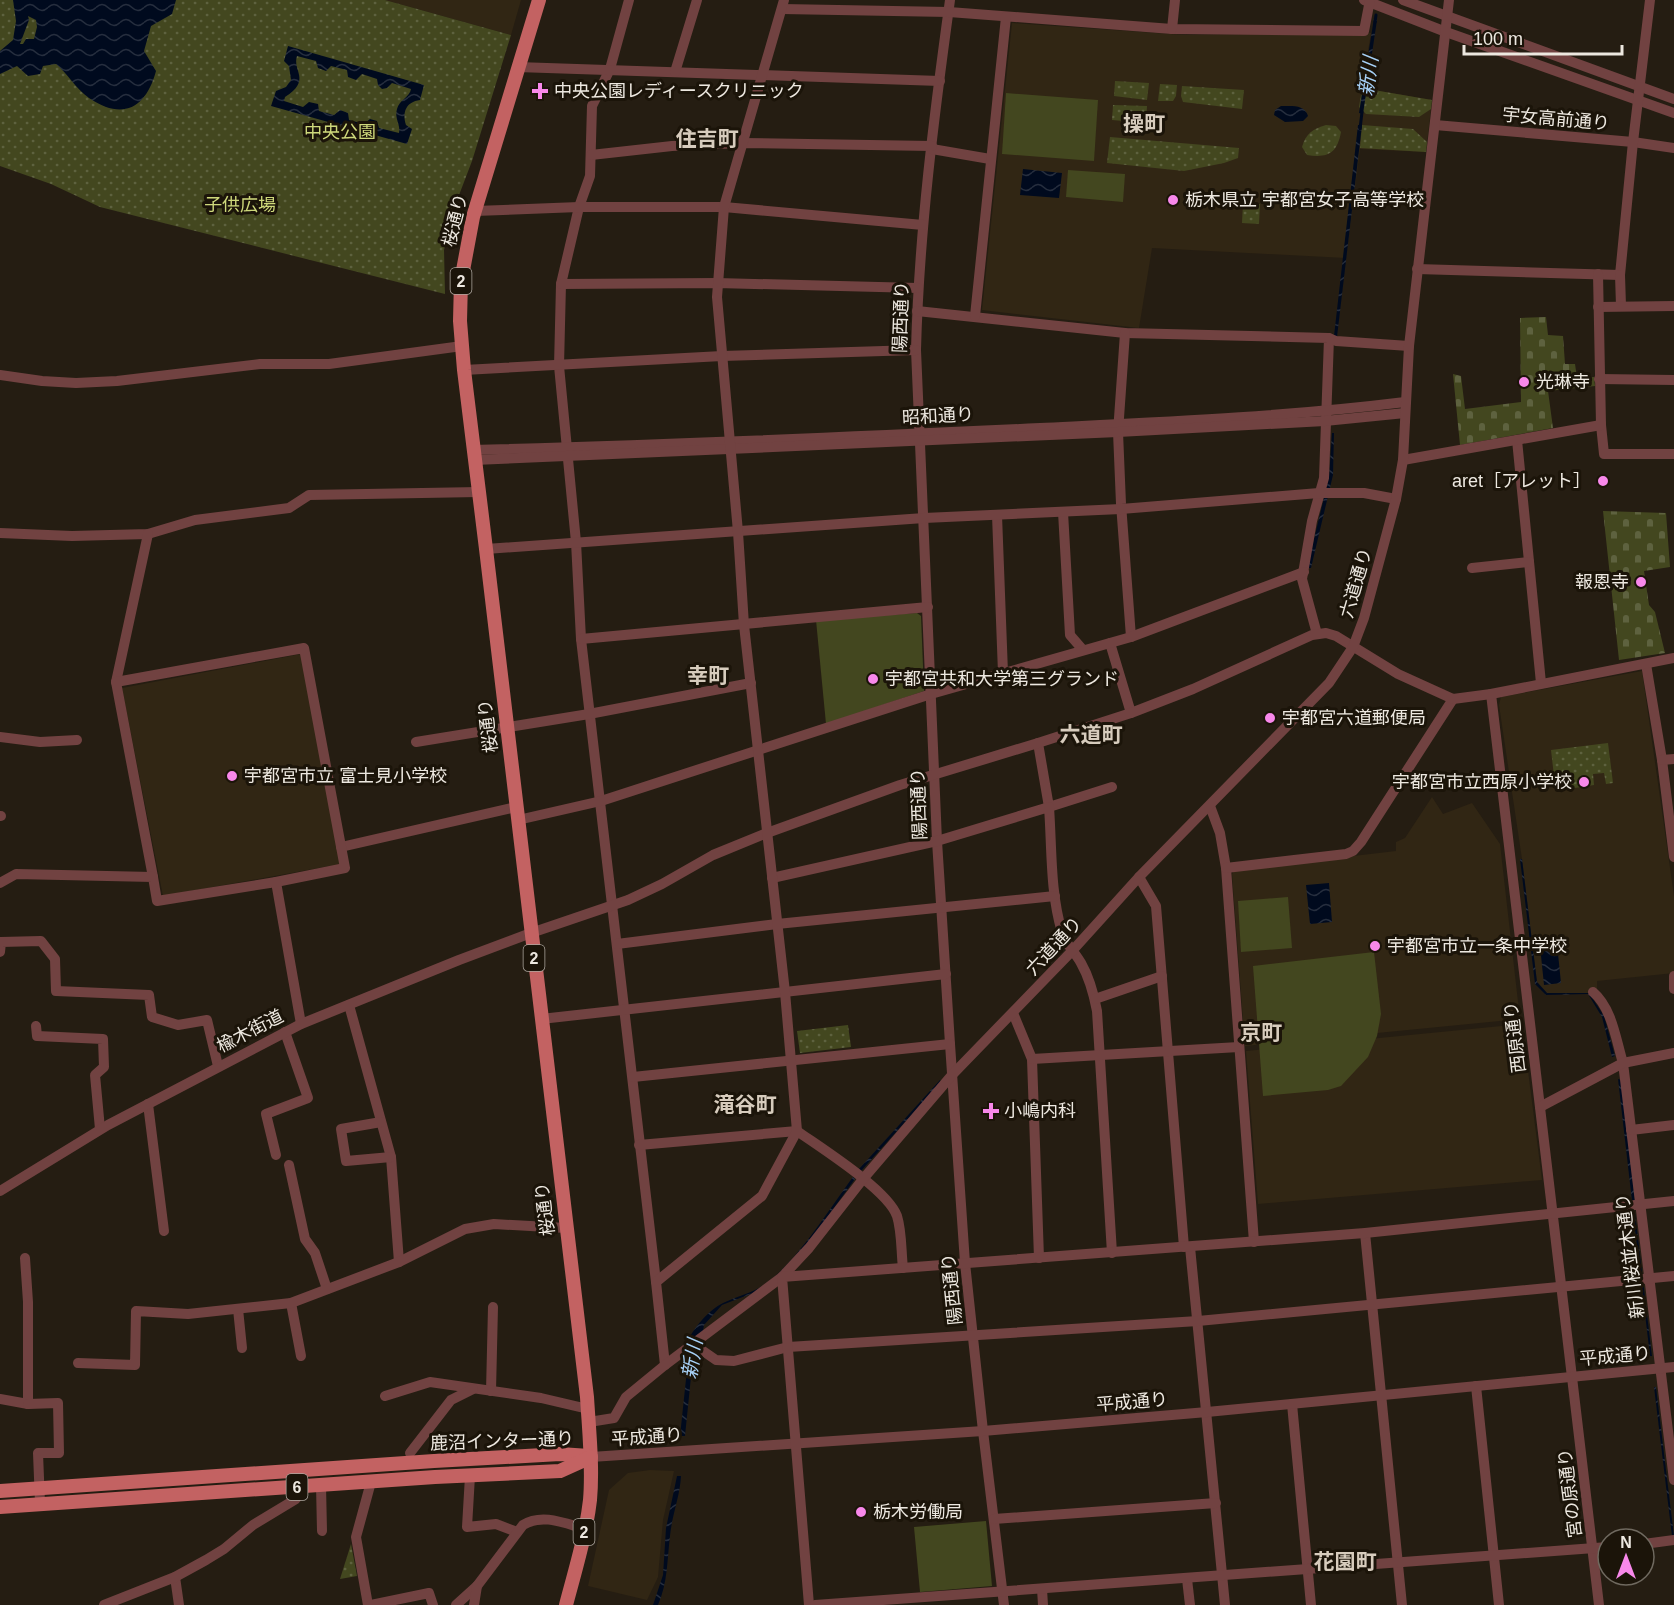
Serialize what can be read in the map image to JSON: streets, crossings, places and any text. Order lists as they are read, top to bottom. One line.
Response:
{"streets":{"main road":["桜通り","2","鹿沼インター通り","6"],"street":["宇女高前通り","陽西通り","昭和通り","六道通り","楡木街道","西原通り","新川桜並木通り","平成通り","宮の原通り"]},"crossings":[["宇女高前通り","六道通り"],["桜通り","2"],["桜通り","昭和通り"],["桜通り","六道通り"],["桜通り","楡木街道"],["桜通り","平成通り"],["桜通り","鹿沼インター通り"],["2","平成通り"],["2","鹿沼インター通り"],["陽西通り","昭和通り"],["陽西通り","六道通り"],["陽西通り","楡木街道"],["陽西通り","平成通り"],["昭和通り","六道通り"],["西原通り","平成通り"],["西原通り","宮の原通り"],["新川桜並木通り","平成通り"],["平成通り","鹿沼インター通り"],["平成通り","宮の原通り"]],"districts":["操町","住吉町","幸町","六道町","京町","滝谷町","花園町"],"water":["新川"],"parks":["中央公園","子供広場"],"places":{"health":["中央公園レディースクリニック","小嶋内科"],"other":["栃木県立 宇都宮女子高等学校","光琳寺","aret［アレット］","報恩寺","宇都宮共和大学第三グランド","宇都宮六道郵便局","宇都宮市立 富士見小学校","宇都宮市立西原小学校","宇都宮市立一条中学校","栃木労働局"]},"scale_bar":"100 m","north":"top"}
